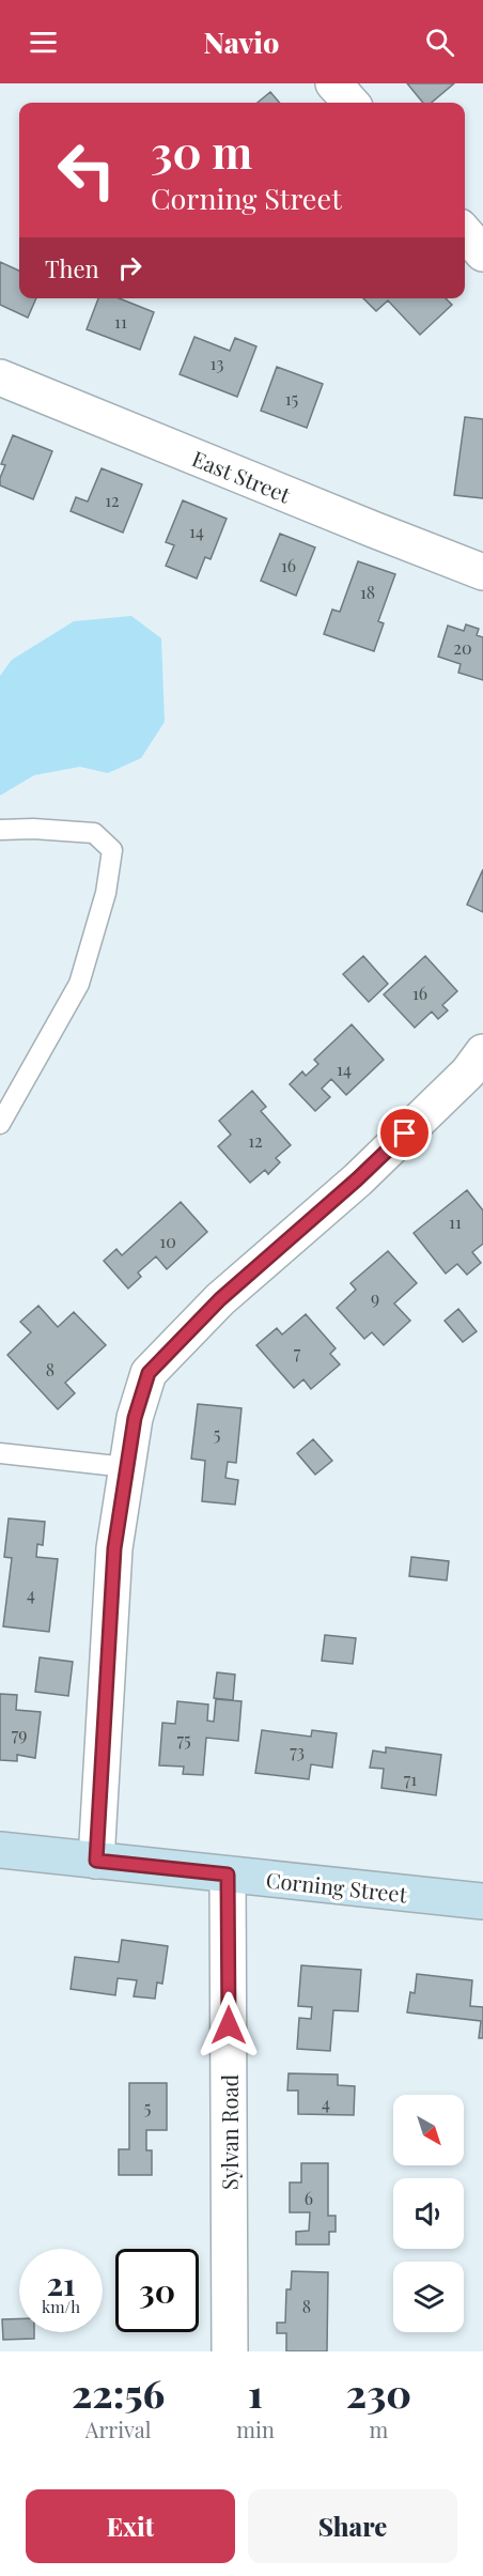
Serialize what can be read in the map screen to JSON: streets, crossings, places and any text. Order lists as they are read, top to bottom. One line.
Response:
{"streets":{"street":["East Street","Corning Street","Sylvan Road"]},"crossings":[["Corning Street","Sylvan Road"]],"house_numbers":["11","13","15","12","14","16","18","20","16","14","12","11","10","9","7","8","5","4","79","75","73","71","4","5","6","8"],"north":"bottom right","page":{"header":"Navio","turn":["30 m","Corning Street"],"then":"Then","speed":"21 km/h","limit":"30","eta":["22:56","Arrival","1","min","230","m"],"buttons":["Exit","Share"]}}
